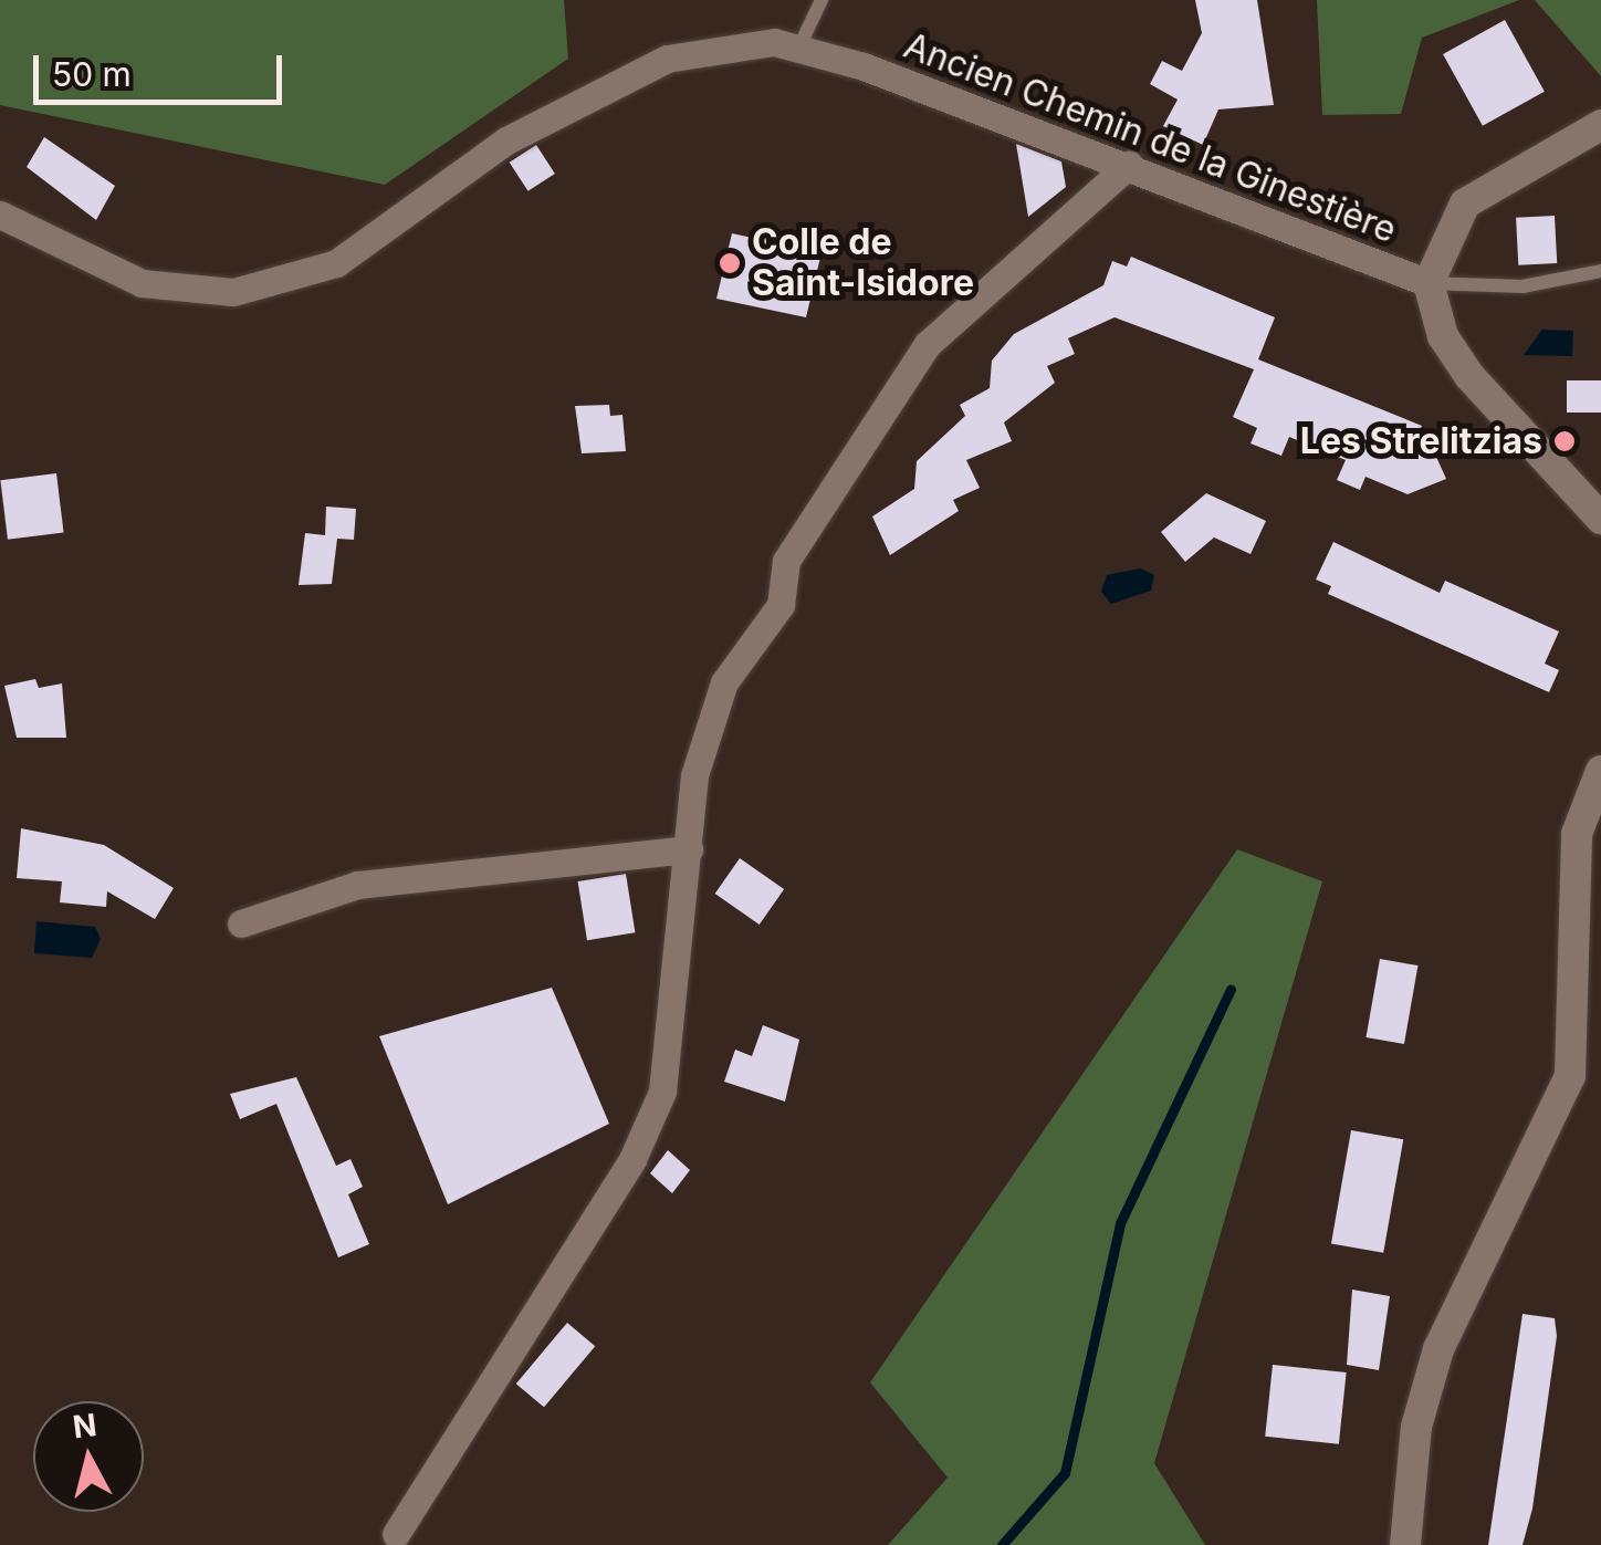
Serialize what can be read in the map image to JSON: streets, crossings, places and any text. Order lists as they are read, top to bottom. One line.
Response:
{"streets":{"street":["Ancien Chemin de la Ginestière"]},"places":["Colle de Saint-Isidore","Les Strelitzias"],"scale_bar":"50 m","north":"top"}
